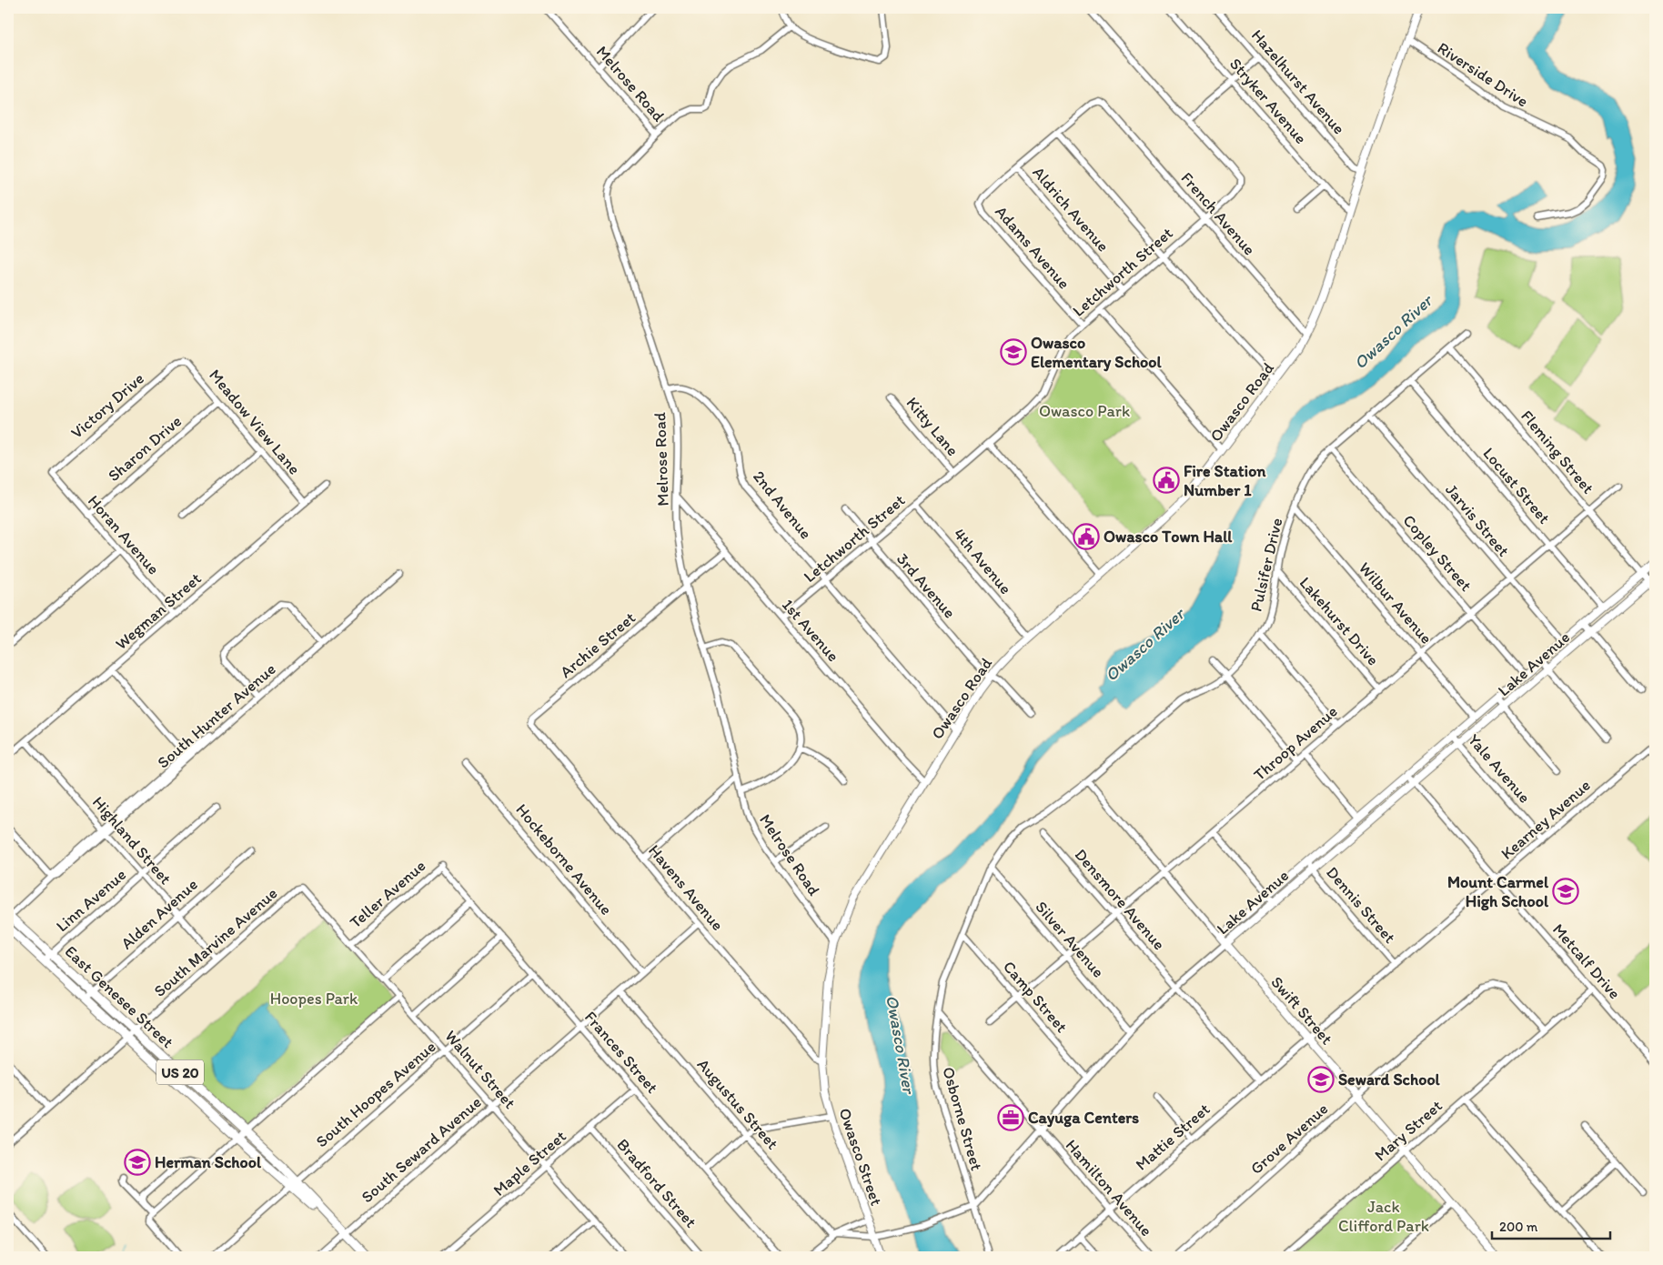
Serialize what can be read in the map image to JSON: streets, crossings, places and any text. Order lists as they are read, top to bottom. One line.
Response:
{"streets":{"highway":["East Genesee Street","US 20"],"main road":["Owasco Road","Lake Avenue","Swift Street","Owasco Street"],"street":["Riverside Drive","Hazelhurst Avenue","Melrose Road","Stryker Avenue","Aldrich Avenue","French Avenue","Adams Avenue","Letchworth Street","Victory Drive","Meadow View Lane","Kitty Lane","Sharon Drive","Fleming Street","Locust Street","2nd Avenue","Jarvis Street","Horan Avenue","Copley Street","4th Avenue","Pulsifer Drive","3rd Avenue","Wilbur Avenue","Wegman Street","Lakehurst Drive","1st Avenue","Archie Street","South Hunter Avenue","Throop Avenue","Yale Avenue","Kearney Avenue","Highland Street","Hockeborne Avenue","Havens Avenue","Teller Avenue","Densmore Avenue","Linn Avenue","Dennis Street","Alden Avenue","Silver Avenue","South Marvine Avenue","Metcalf Drive","Camp Street","Frances Street","Walnut Street","South Hoopes Avenue","Augustus Street","Osborne Street","Mary Street","Mattie Street","Grove Avenue","South Seward Avenue","Maple Street","Bradford Street","Hamilton Avenue"]},"crossings":[["Riverside Drive","Owasco Road"],["Hazelhurst Avenue","Owasco Road"],["Melrose Road","Owasco Road"],["Melrose Road","2nd Avenue"],["Melrose Road","1st Avenue"],["Melrose Road","Archie Street"],["Melrose Road","Owasco Street"],["Stryker Avenue","Owasco Road"],["Aldrich Avenue","French Avenue"],["Aldrich Avenue","Adams Avenue"],["Aldrich Avenue","Letchworth Street"],["French Avenue","Letchworth Street"],["French Avenue","Owasco Road"],["Adams Avenue","Letchworth Street"],["Letchworth Street","Kitty Lane"],["Letchworth Street","2nd Avenue"],["Letchworth Street","4th Avenue"],["Letchworth Street","3rd Avenue"],["Letchworth Street","1st Avenue"],["Owasco Road","2nd Avenue"],["Owasco Road","4th Avenue"],["Owasco Road","3rd Avenue"],["Owasco Road","1st Avenue"],["Owasco Road","Owasco Street"],["Victory Drive","Meadow View Lane"],["Victory Drive","Horan Avenue"],["Meadow View Lane","Sharon Drive"],["Meadow View Lane","Wegman Street"],["Sharon Drive","Horan Avenue"],["Fleming Street","Pulsifer Drive"],["Fleming Street","Lake Avenue"],["Fleming Street","Throop Avenue"],["Locust Street","Pulsifer Drive"],["Locust Street","Lake Avenue"],["Locust Street","Throop Avenue"],["Jarvis Street","Pulsifer Drive"],["Jarvis Street","Lake Avenue"],["Jarvis Street","Throop Avenue"],["Horan Avenue","Wegman Street"],["Copley Street","Pulsifer Drive"],["Copley Street","Lake Avenue"],["Copley Street","Throop Avenue"],["Pulsifer Drive","Wilbur Avenue"],["Pulsifer Drive","Lakehurst Drive"],["Pulsifer Drive","Swift Street"],["Pulsifer Drive","Osborne Street"],["Wilbur Avenue","Lake Avenue"],["Wilbur Avenue","Throop Avenue"],["Wegman Street","Highland Street"],["Lakehurst Drive","Throop Avenue"],["1st Avenue","Archie Street"],["Archie Street","Havens Avenue"],["Lake Avenue","Yale Avenue"],["Lake Avenue","Densmore Avenue"],["Lake Avenue","Dennis Street"],["Lake Avenue","Silver Avenue"],["Lake Avenue","Metcalf Drive"],["Lake Avenue","Camp Street"],["Lake Avenue","Swift Street"],["Lake Avenue","Augustus Street"],["Lake Avenue","Osborne Street"],["Lake Avenue","Owasco Street"],["Lake Avenue","Hamilton Avenue"],["South Hunter Avenue","Highland Street"],["South Hunter Avenue","East Genesee Street"],["Throop Avenue","Densmore Avenue"],["Throop Avenue","Silver Avenue"],["Throop Avenue","Camp Street"],["Throop Avenue","Swift Street"],["Yale Avenue","Kearney Avenue"],["Kearney Avenue","Dennis Street"],["Kearney Avenue","Metcalf Drive"],["Kearney Avenue","Swift Street"],["Kearney Avenue","Mattie Street"],["Highland Street","Linn Avenue"],["Highland Street","Alden Avenue"],["Highland Street","South Marvine Avenue"],["Hockeborne Avenue","South Seward Avenue"],["Havens Avenue","South Seward Avenue"],["Havens Avenue","Owasco Street"],["Teller Avenue","Frances Street"],["Teller Avenue","Walnut Street"],["Densmore Avenue","Mattie Street"],["Linn Avenue","East Genesee Street"],["Alden Avenue","East Genesee Street"],["Silver Avenue","Osborne Street"],["South Marvine Avenue","East Genesee Street"],["South Marvine Avenue","Walnut Street"],["Metcalf Drive","Mary Street"],["East Genesee Street","South Hoopes Avenue"],["East Genesee Street","South Seward Avenue"],["Camp Street","Osborne Street"],["Swift Street","Mary Street"],["Swift Street","Mattie Street"],["Swift Street","Grove Avenue"],["Frances Street","South Hoopes Avenue"],["Frances Street","South Seward Avenue"],["Frances Street","Maple Street"],["Walnut Street","South Hoopes Avenue"],["Walnut Street","South Seward Avenue"],["Walnut Street","Maple Street"],["Augustus Street","South Seward Avenue"],["Osborne Street","Hamilton Avenue"],["Mary Street","Grove Avenue"],["Mattie Street","Hamilton Avenue"],["Maple Street","Bradford Street"]],"water":["Owasco River"],"parks":["Owasco Park","Hoopes Park","Jack Clifford Park"],"places":{"school or university":["Owasco Elementary School","Mount Carmel High School","Seward School","Herman School"],"public building":["Fire Station Number 1","Owasco Town Hall"],"office":["Cayuga Centers"]},"scale_bar":"200 m"}
